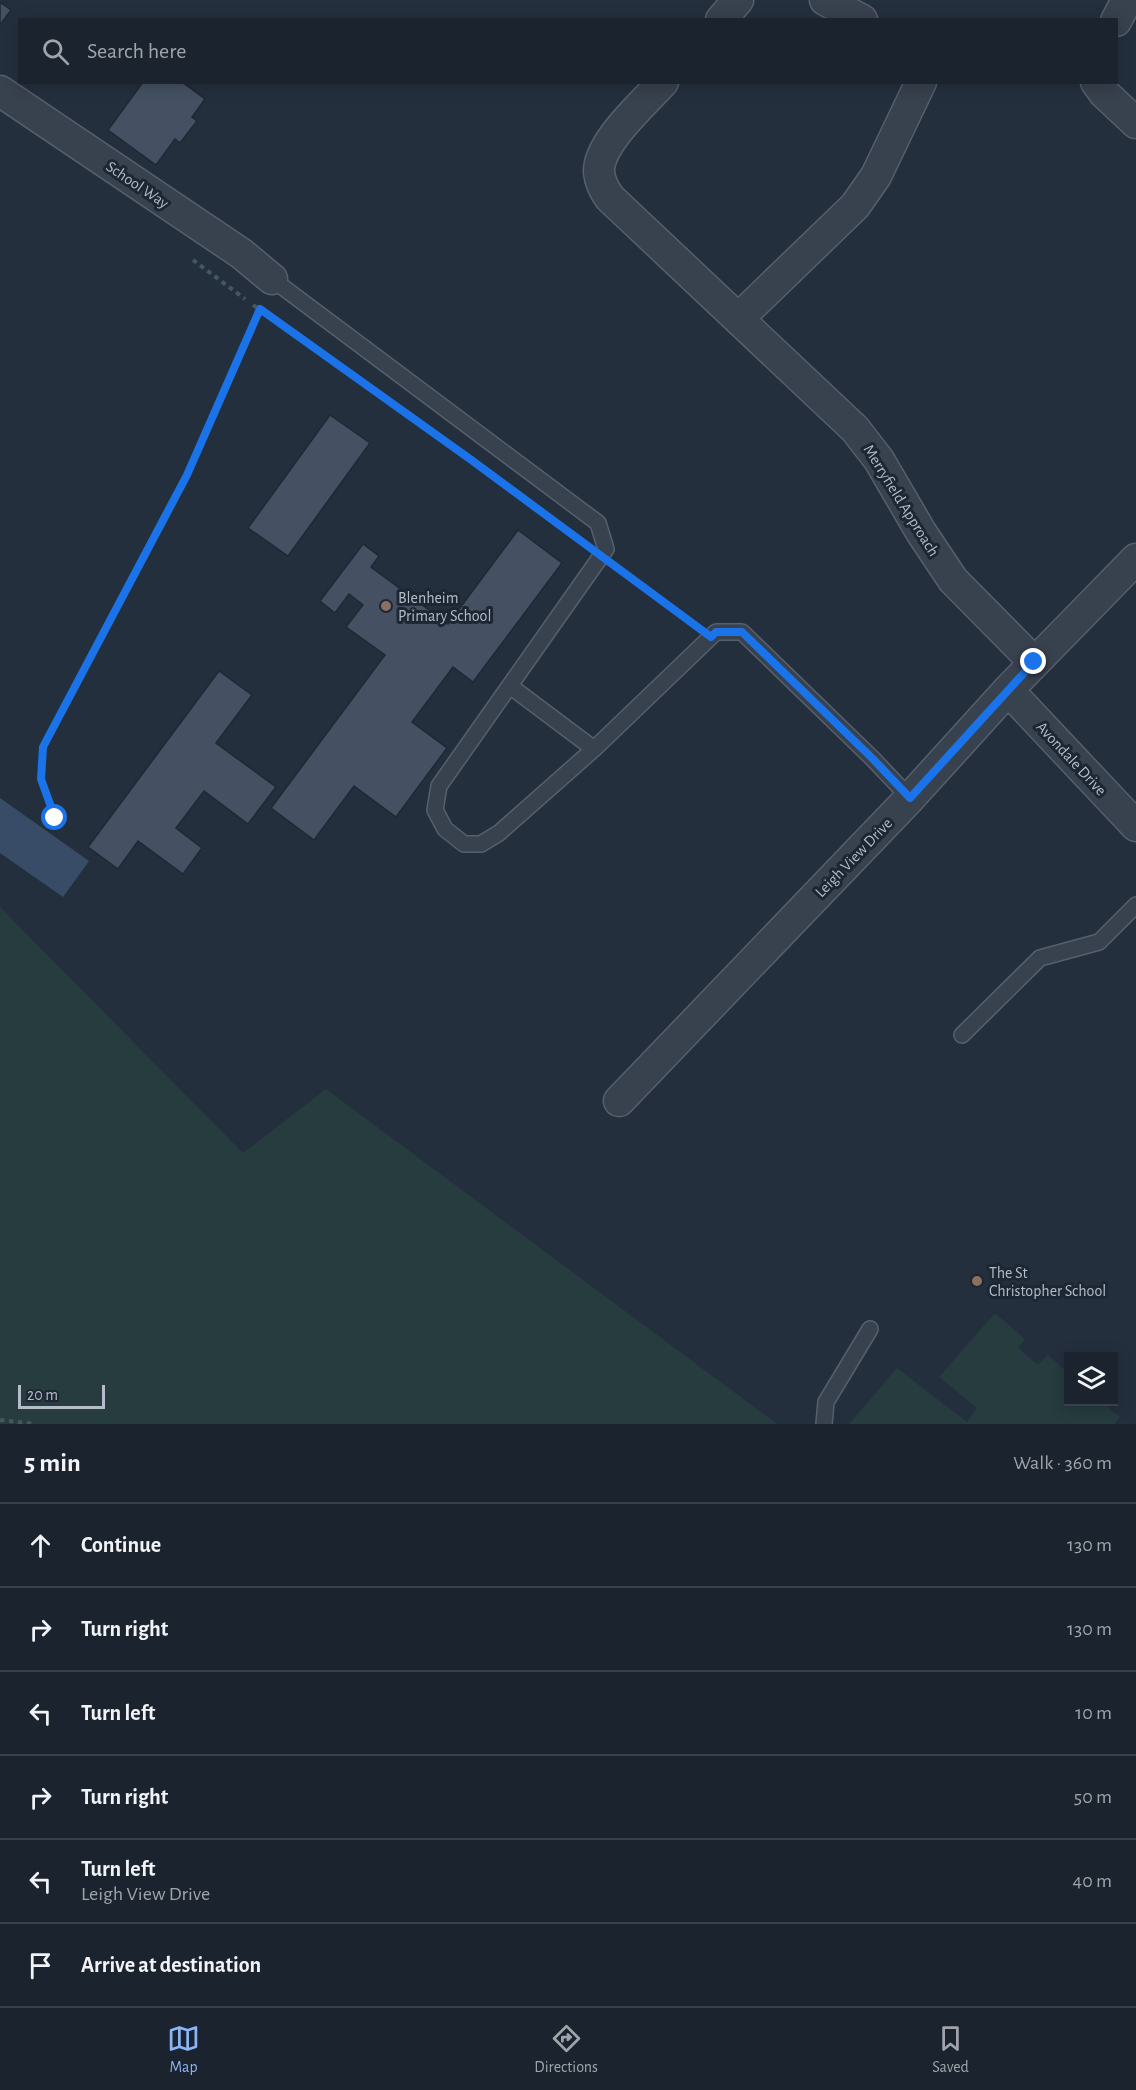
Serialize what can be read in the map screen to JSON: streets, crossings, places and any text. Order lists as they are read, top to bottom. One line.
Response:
{"streets":{"street":["School Way","Merryfield Approach","Avondale Drive","Leigh View Drive"]},"crossings":[["Merryfield Approach","Leigh View Drive"],["Avondale Drive","Leigh View Drive"]],"places":["Blenheim Primary School","The St Christopher School"],"scale_bar":"20 m","page":{"search":"Search here","scale":"20 m","heading":["5 min","Walk · 360 m"],"list":[["Continue","130 m"],["Turn right","130 m"],["Turn left","10 m"],["Turn right","50 m"],["Turn left","Leigh View Drive","40 m"],"Arrive at destination"],"nav":["Map","Directions","Saved"]}}
